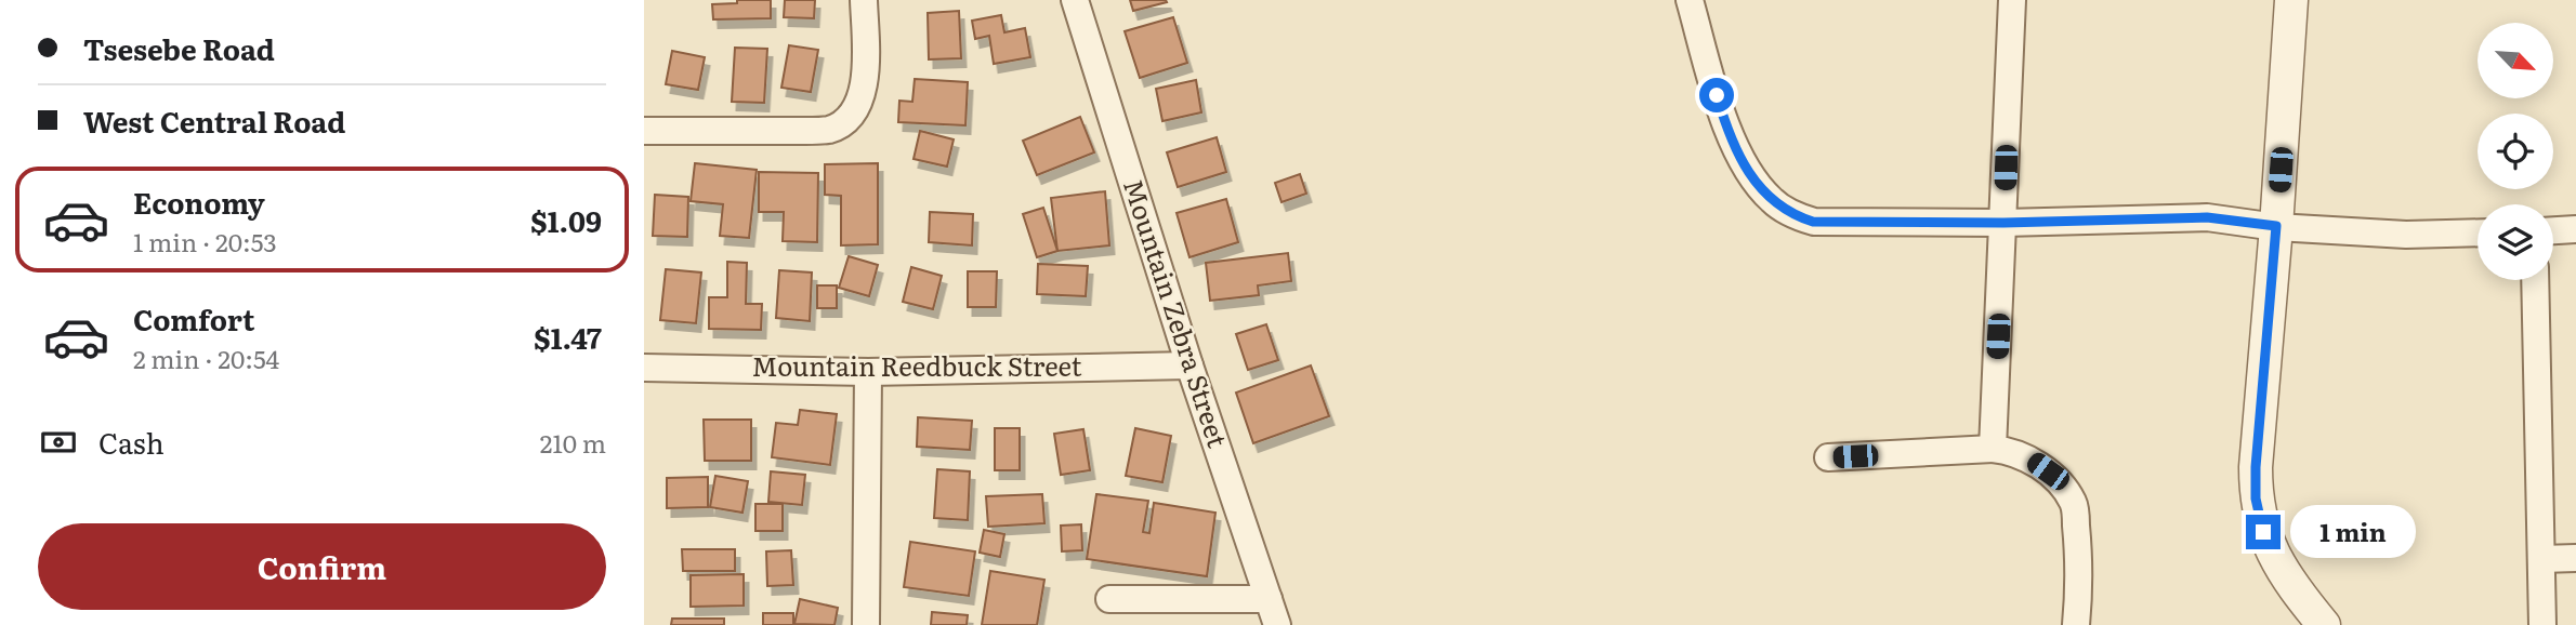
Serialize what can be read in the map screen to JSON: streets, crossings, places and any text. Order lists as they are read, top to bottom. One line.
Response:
{"streets":{"street":["Mountain Zebra Street","Mountain Reedbuck Street"]},"crossings":[["Mountain Zebra Street","Mountain Reedbuck Street"]],"north":"bottom right","page":{"banner":["Tsesebe Road","West Central Road"],"list":[{"name":"Economy","note":"1 min · 20:53","value":"$1.09"},{"name":"Comfort","note":"2 min · 20:54","value":"$1.47"}],"pay":["Cash","210 m"],"bubble":"1 min","buttons":"Confirm"}}
